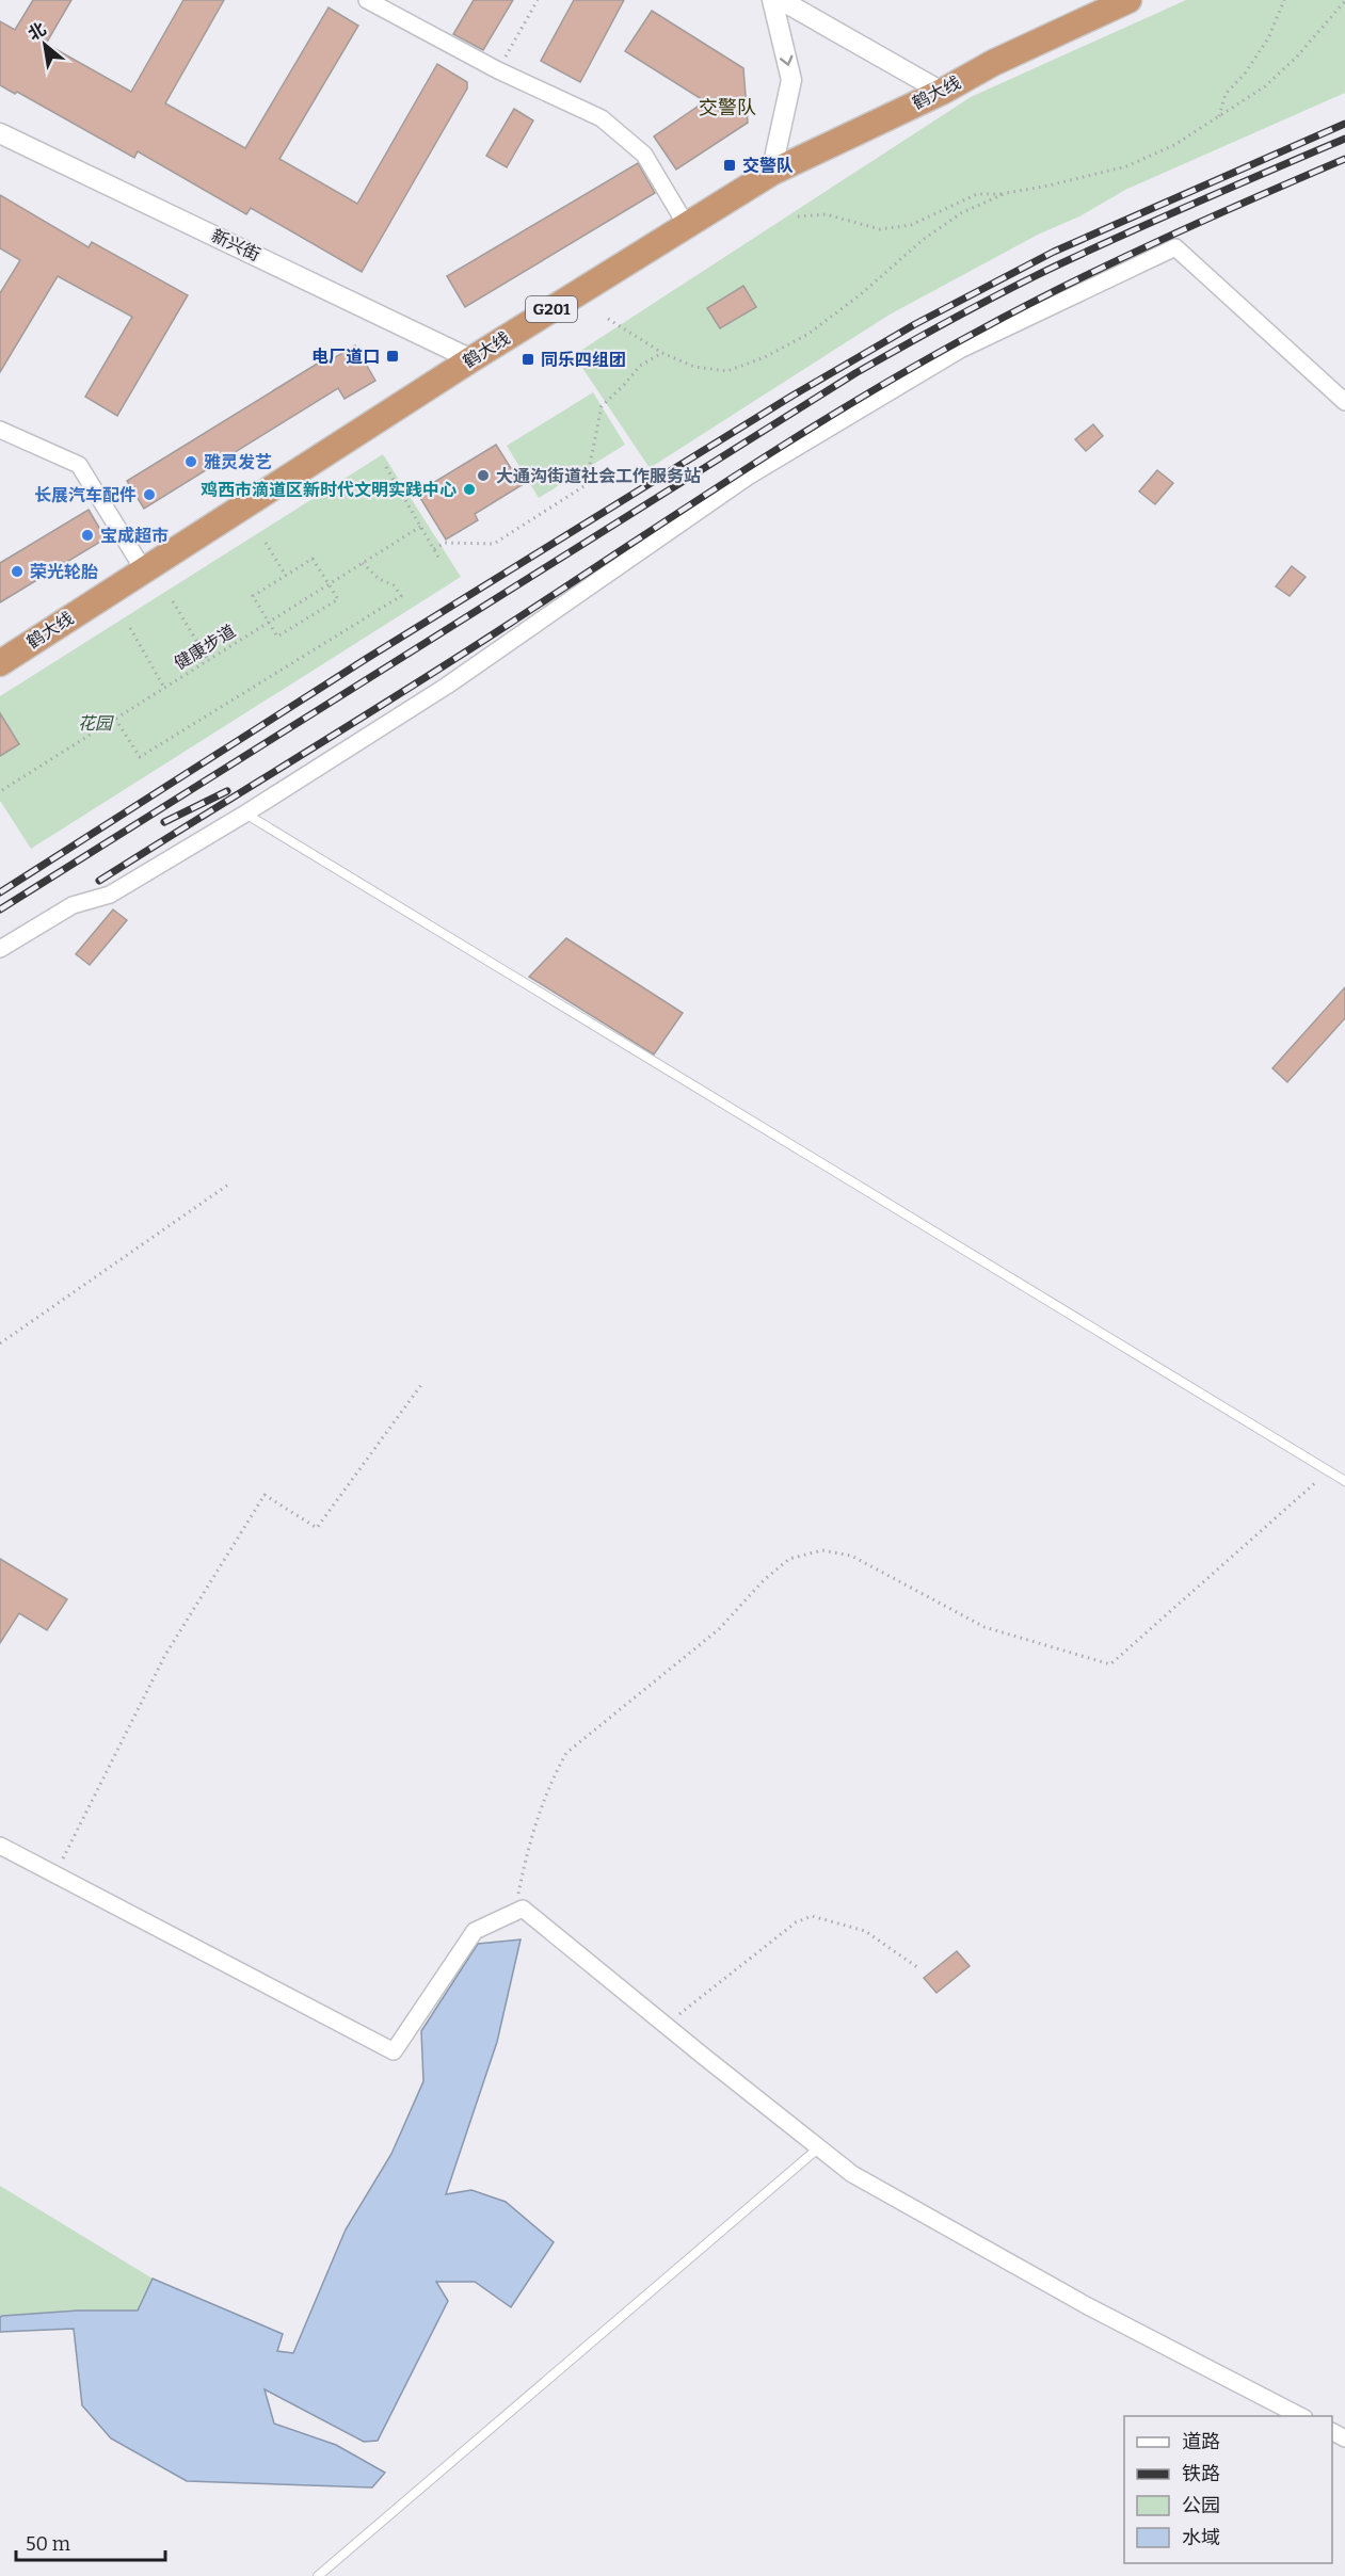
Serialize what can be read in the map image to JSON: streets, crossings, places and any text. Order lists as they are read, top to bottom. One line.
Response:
{"streets":{"highway":["鹤大线","G201"],"street":["新兴街"],"path":["健康步道"]},"crossings":[["鹤大线","新兴街"]],"districts":["交警队"],"parks":["花园"],"places":{"transit":["交警队","电厂道口","同乐四组团"],"other":["雅灵发艺","大通沟街道社会工作服务站","鸡西市滴道区新时代文明实践中心","长展汽车配件","宝成超市","荣光轮胎"]},"legend":["道路","铁路","公园","水域"],"scale_bar":"50 m","north":"top left"}
